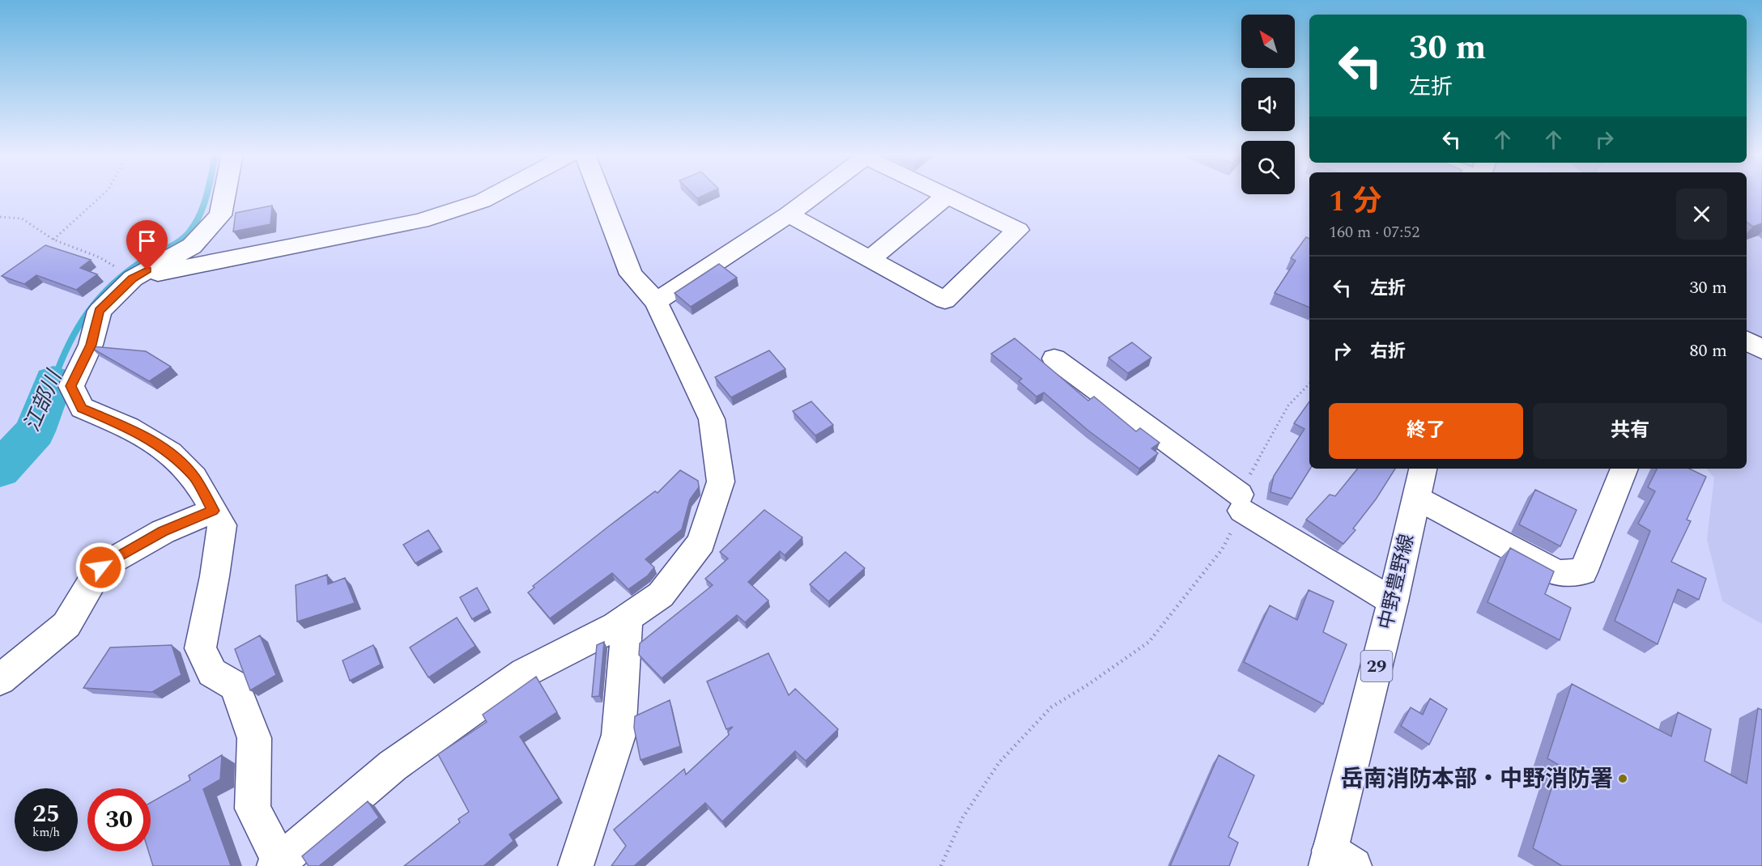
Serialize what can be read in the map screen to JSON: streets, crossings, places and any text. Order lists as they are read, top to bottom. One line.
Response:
{"streets":{"street":["中野豊野線","29"]},"water":["江部川"],"places":["岳南消防本部・中野消防署"],"north":"top left","page":{"turn":["30 m","左折"],"heading":["1 分","160 m · 07:52"],"list":[{"name":"左折","value":"30 m"},{"name":"右折","value":"80 m"}],"buttons":["終了","共有"],"speed":"25 km/h","limit":"30"}}
